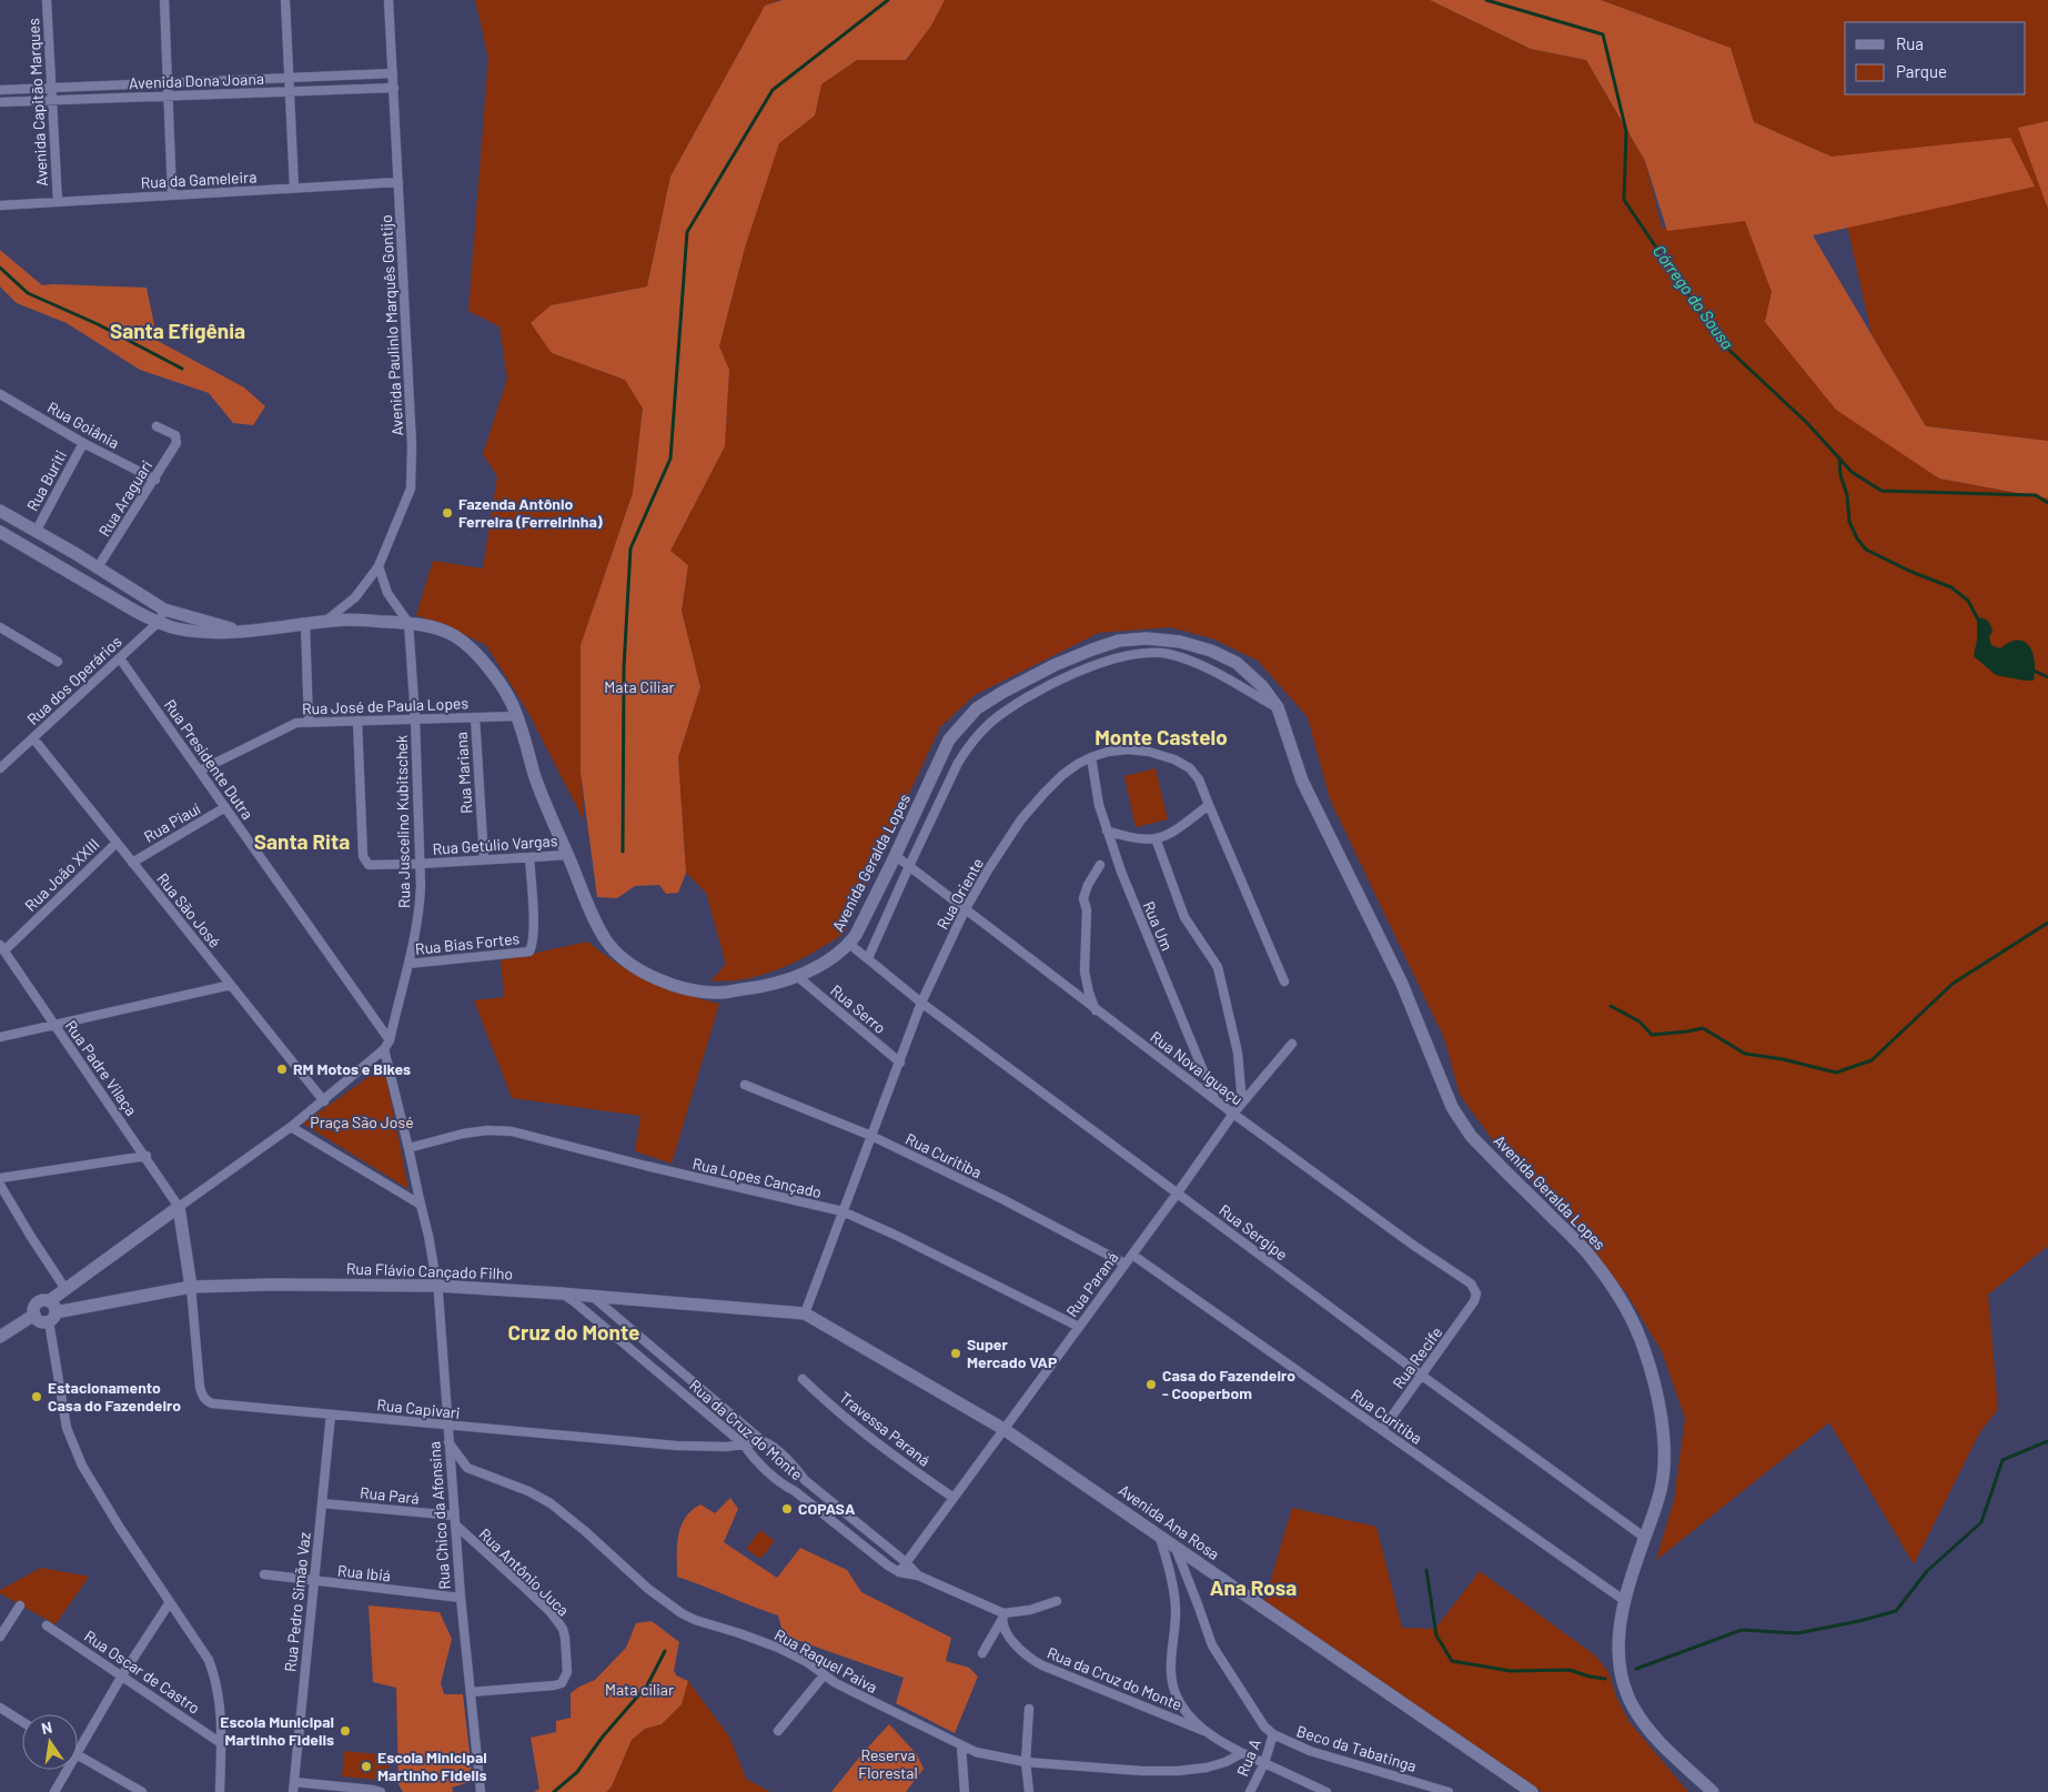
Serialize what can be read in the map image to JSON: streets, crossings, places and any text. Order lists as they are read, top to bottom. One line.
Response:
{"streets":{"main road":["Avenida Geralda Lopes","Rua Flávio Cançado Filho","Avenida Ana Rosa"],"street":["Avenida Dona Joana","Avenida Capitão Marques","Rua da Gameleira","Avenida Paulinlo Marquês Gontijo","Rua Goiânia","Rua Buriti","Rua Araguari","Rua dos Operários","Rua José de Paula Lopes","Rua Presidente Dutra","Rua Mariana","Rua Juscelino Kubitschek","Rua Piauí","Rua Getúlio Vargas","Rua João XXIII","Rua Oriente","Rua São José","Rua Um","Rua Bias Fortes","Rua Serro","Rua Padre Vilaça","Rua Nova Iguaçu","Rua Curitiba","Rua Lopes Cançado","Rua Sergipe","Rua Paraná","Rua Recife","Rua Capivari","Travessa Paraná","Rua da Cruz do Monte","Rua Pará","Rua Chico da Afonsina","Rua Antônio Juca","Rua Ibiá","Rua Pedro Simão Vaz","Rua Raquel Paiva","Rua Oscar de Castro","Beco da Tabatinga","Rua A"]},"crossings":[["Avenida Dona Joana","Avenida Capitão Marques"],["Avenida Dona Joana","Avenida Paulinlo Marquês Gontijo"],["Avenida Capitão Marques","Rua da Gameleira"],["Rua da Gameleira","Avenida Paulinlo Marquês Gontijo"],["Avenida Paulinlo Marquês Gontijo","Avenida Geralda Lopes"],["Rua Goiânia","Rua Buriti"],["Rua Goiânia","Rua Araguari"],["Rua dos Operários","Rua Presidente Dutra"],["Rua dos Operários","Avenida Geralda Lopes"],["Rua dos Operários","Rua São José"],["Rua José de Paula Lopes","Rua Presidente Dutra"],["Rua José de Paula Lopes","Rua Mariana"],["Rua José de Paula Lopes","Rua Juscelino Kubitschek"],["Rua José de Paula Lopes","Rua Getúlio Vargas"],["Rua José de Paula Lopes","Avenida Geralda Lopes"],["Rua Presidente Dutra","Rua Juscelino Kubitschek"],["Rua Presidente Dutra","Rua Piauí"],["Rua Mariana","Rua Getúlio Vargas"],["Rua Juscelino Kubitschek","Rua Getúlio Vargas"],["Rua Juscelino Kubitschek","Avenida Geralda Lopes"],["Rua Juscelino Kubitschek","Rua Bias Fortes"],["Rua Piauí","Rua São José"],["Rua Getúlio Vargas","Avenida Geralda Lopes"],["Rua Getúlio Vargas","Rua Bias Fortes"],["Avenida Geralda Lopes","Rua Serro"],["Avenida Geralda Lopes","Rua Nova Iguaçu"],["Avenida Geralda Lopes","Rua Curitiba"],["Avenida Geralda Lopes","Rua Sergipe"],["Rua João XXIII","Rua São José"],["Rua João XXIII","Rua Padre Vilaça"],["Rua Oriente","Rua Um"],["Rua Oriente","Rua Serro"],["Rua Oriente","Rua Nova Iguaçu"],["Rua Oriente","Rua Curitiba"],["Rua Oriente","Rua Lopes Cançado"],["Rua Oriente","Rua Sergipe"],["Rua Oriente","Rua Flávio Cançado Filho"],["Rua Oriente","Avenida Ana Rosa"],["Rua Um","Rua Nova Iguaçu"],["Rua Nova Iguaçu","Rua Paraná"],["Rua Nova Iguaçu","Rua Recife"],["Rua Curitiba","Rua Paraná"],["Rua Curitiba","Rua Recife"],["Rua Lopes Cançado","Rua Paraná"],["Rua Sergipe","Rua Paraná"],["Rua Sergipe","Rua Recife"],["Rua Flávio Cançado Filho","Rua Capivari"],["Rua Flávio Cançado Filho","Rua da Cruz do Monte"],["Rua Flávio Cançado Filho","Rua Chico da Afonsina"],["Rua Flávio Cançado Filho","Avenida Ana Rosa"],["Rua Paraná","Travessa Paraná"],["Rua Paraná","Rua da Cruz do Monte"],["Rua Paraná","Avenida Ana Rosa"],["Rua Capivari","Rua da Cruz do Monte"],["Rua Capivari","Rua Chico da Afonsina"],["Rua Capivari","Rua Pedro Simão Vaz"],["Rua Pará","Rua Chico da Afonsina"],["Rua Pará","Rua Antônio Juca"],["Rua Pará","Rua Pedro Simão Vaz"],["Rua Chico da Afonsina","Rua Antônio Juca"],["Rua Chico da Afonsina","Rua Ibiá"],["Rua Chico da Afonsina","Rua Raquel Paiva"],["Avenida Ana Rosa","Beco da Tabatinga"],["Rua Ibiá","Rua Pedro Simão Vaz"],["Beco da Tabatinga","Rua A"]],"districts":["Santa Efigênia","Monte Castelo","Santa Rita","Cruz do Monte","Ana Rosa"],"water":["Córrego do Sousa"],"parks":["Mata Ciliar","Praça São José","Mata ciliar","Reserva Florestal"],"places":["Fazenda Antônio Ferreira (Ferreirinha)","RM Motos e Bikes","Super Mercado VAP","Casa do Fazendeiro - Cooperbom","Estacionamento Casa do Fazendeiro","COPASA","Escola Municipal Martinho Fidelis","Escola Minicipal Martinho Fidelis"],"legend":["Rua","Parque"],"north":"top"}
